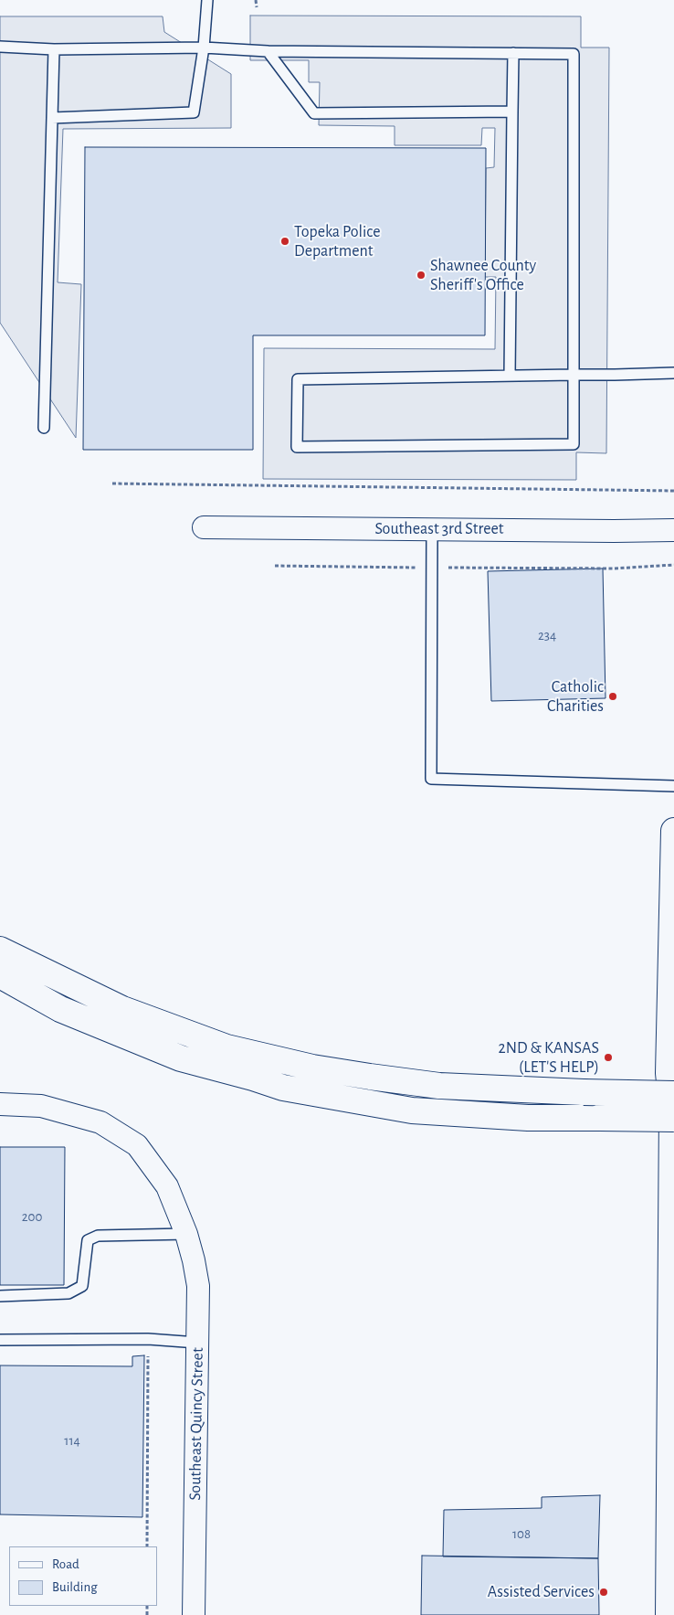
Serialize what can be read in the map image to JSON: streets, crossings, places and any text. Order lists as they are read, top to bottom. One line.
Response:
{"streets":{"street":["Southeast 3rd Street","Southeast Quincy Street"]},"places":["Topeka Police Department","Shawnee County Sheriff's Office","Catholic Charities","2ND & KANSAS (LET'S HELP)","Assisted Services"],"house_numbers":["234","200","114","108"],"legend":["Road","Building"]}
